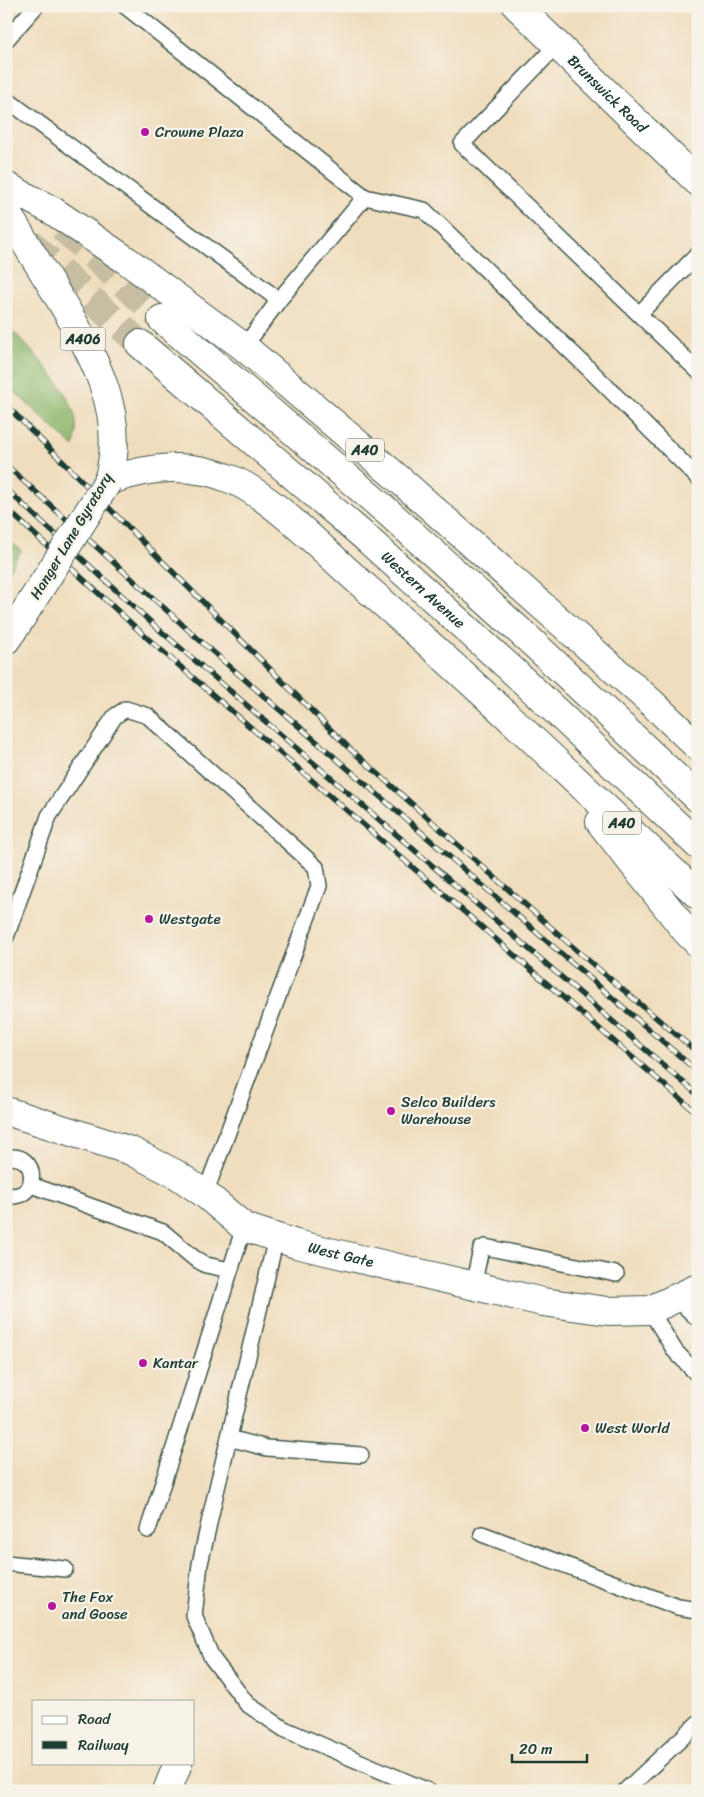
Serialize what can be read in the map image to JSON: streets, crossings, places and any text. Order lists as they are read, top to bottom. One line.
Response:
{"streets":{"main road":["Brunswick Road","A406","A40","Hanger Lane Gyratory","Western Avenue","West Gate"]},"crossings":[["A40","Hanger Lane Gyratory"]],"places":["Crowne Plaza","Westgate","Selco Builders Warehouse","Kantar","West World","The Fox and Goose"],"legend":["Road","Railway"],"scale_bar":"20 m"}
